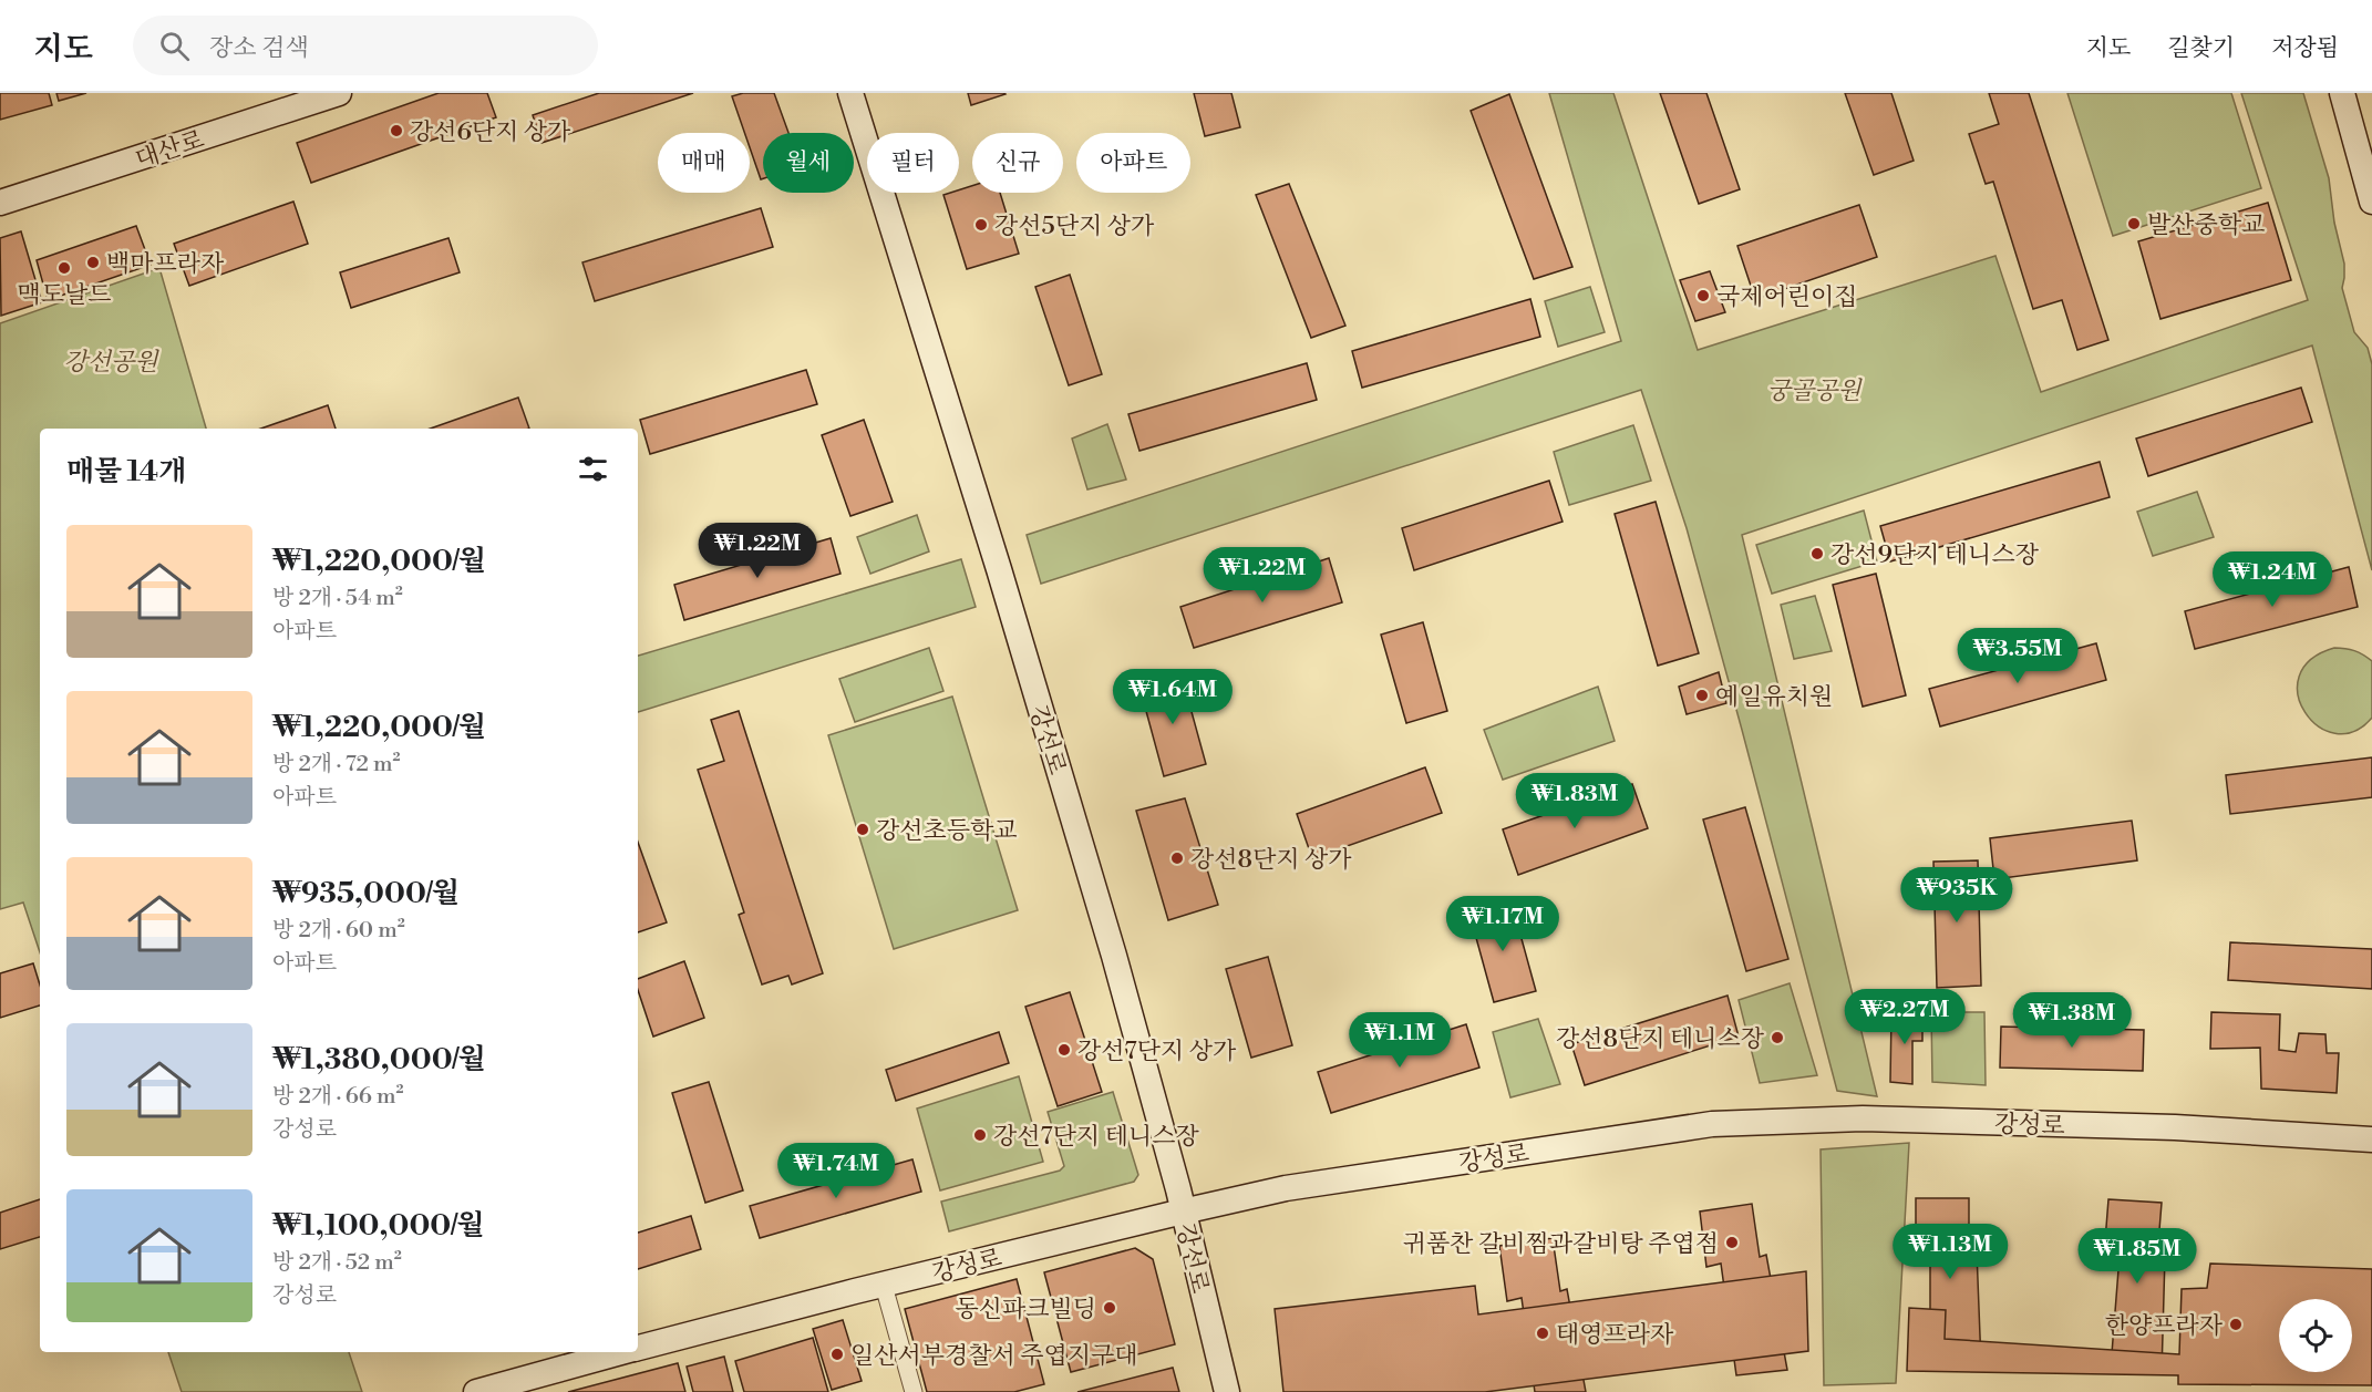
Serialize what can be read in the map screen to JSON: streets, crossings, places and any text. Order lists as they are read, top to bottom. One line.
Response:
{"streets":{"street":["대산로","강선로","강성로"]},"crossings":[["강선로","강성로"]],"parks":["강선공원","궁골공원"],"places":["강선6단지 상가","발산중학교","강선5단지 상가","백마프라자","맥도날드","국제어린이집","강선9단지 테니스장","예일유치원","강선초등학교","강선8단지 상가","강선8단지 테니스장","강선7단지 상가","강선7단지 테니스장","귀품찬 갈비찜과갈비탕 주엽점","동신파크빌딩","한양프라자","태영프라자","일산서부경찰서 주엽지구대"],"page":{"header":"지도","search":"장소 검색","nav":["지도","길찾기","저장됨"],"chip":["매매","월세","필터","신규","아파트"],"heading":"매물 14개","list":[{"name":"₩1,220,000/월","note":"방 2개 · 54 m² · 아파트"},{"name":"₩1,220,000/월","note":"방 2개 · 72 m² · 아파트"},{"name":"₩935,000/월","note":"방 2개 · 60 m² · 아파트"},{"name":"₩1,380,000/월","note":"방 2개 · 66 m² · 강성로"},{"name":"₩1,100,000/월","note":"방 2개 · 52 m² · 강성로"}],"price":["₩1.22M","₩1.22M","₩1.24M","₩3.55M","₩1.64M","₩1.83M","₩935K","₩1.17M","₩2.27M","₩1.38M","₩1.1M","₩1.74M","₩1.13M","₩1.85M"]}}
